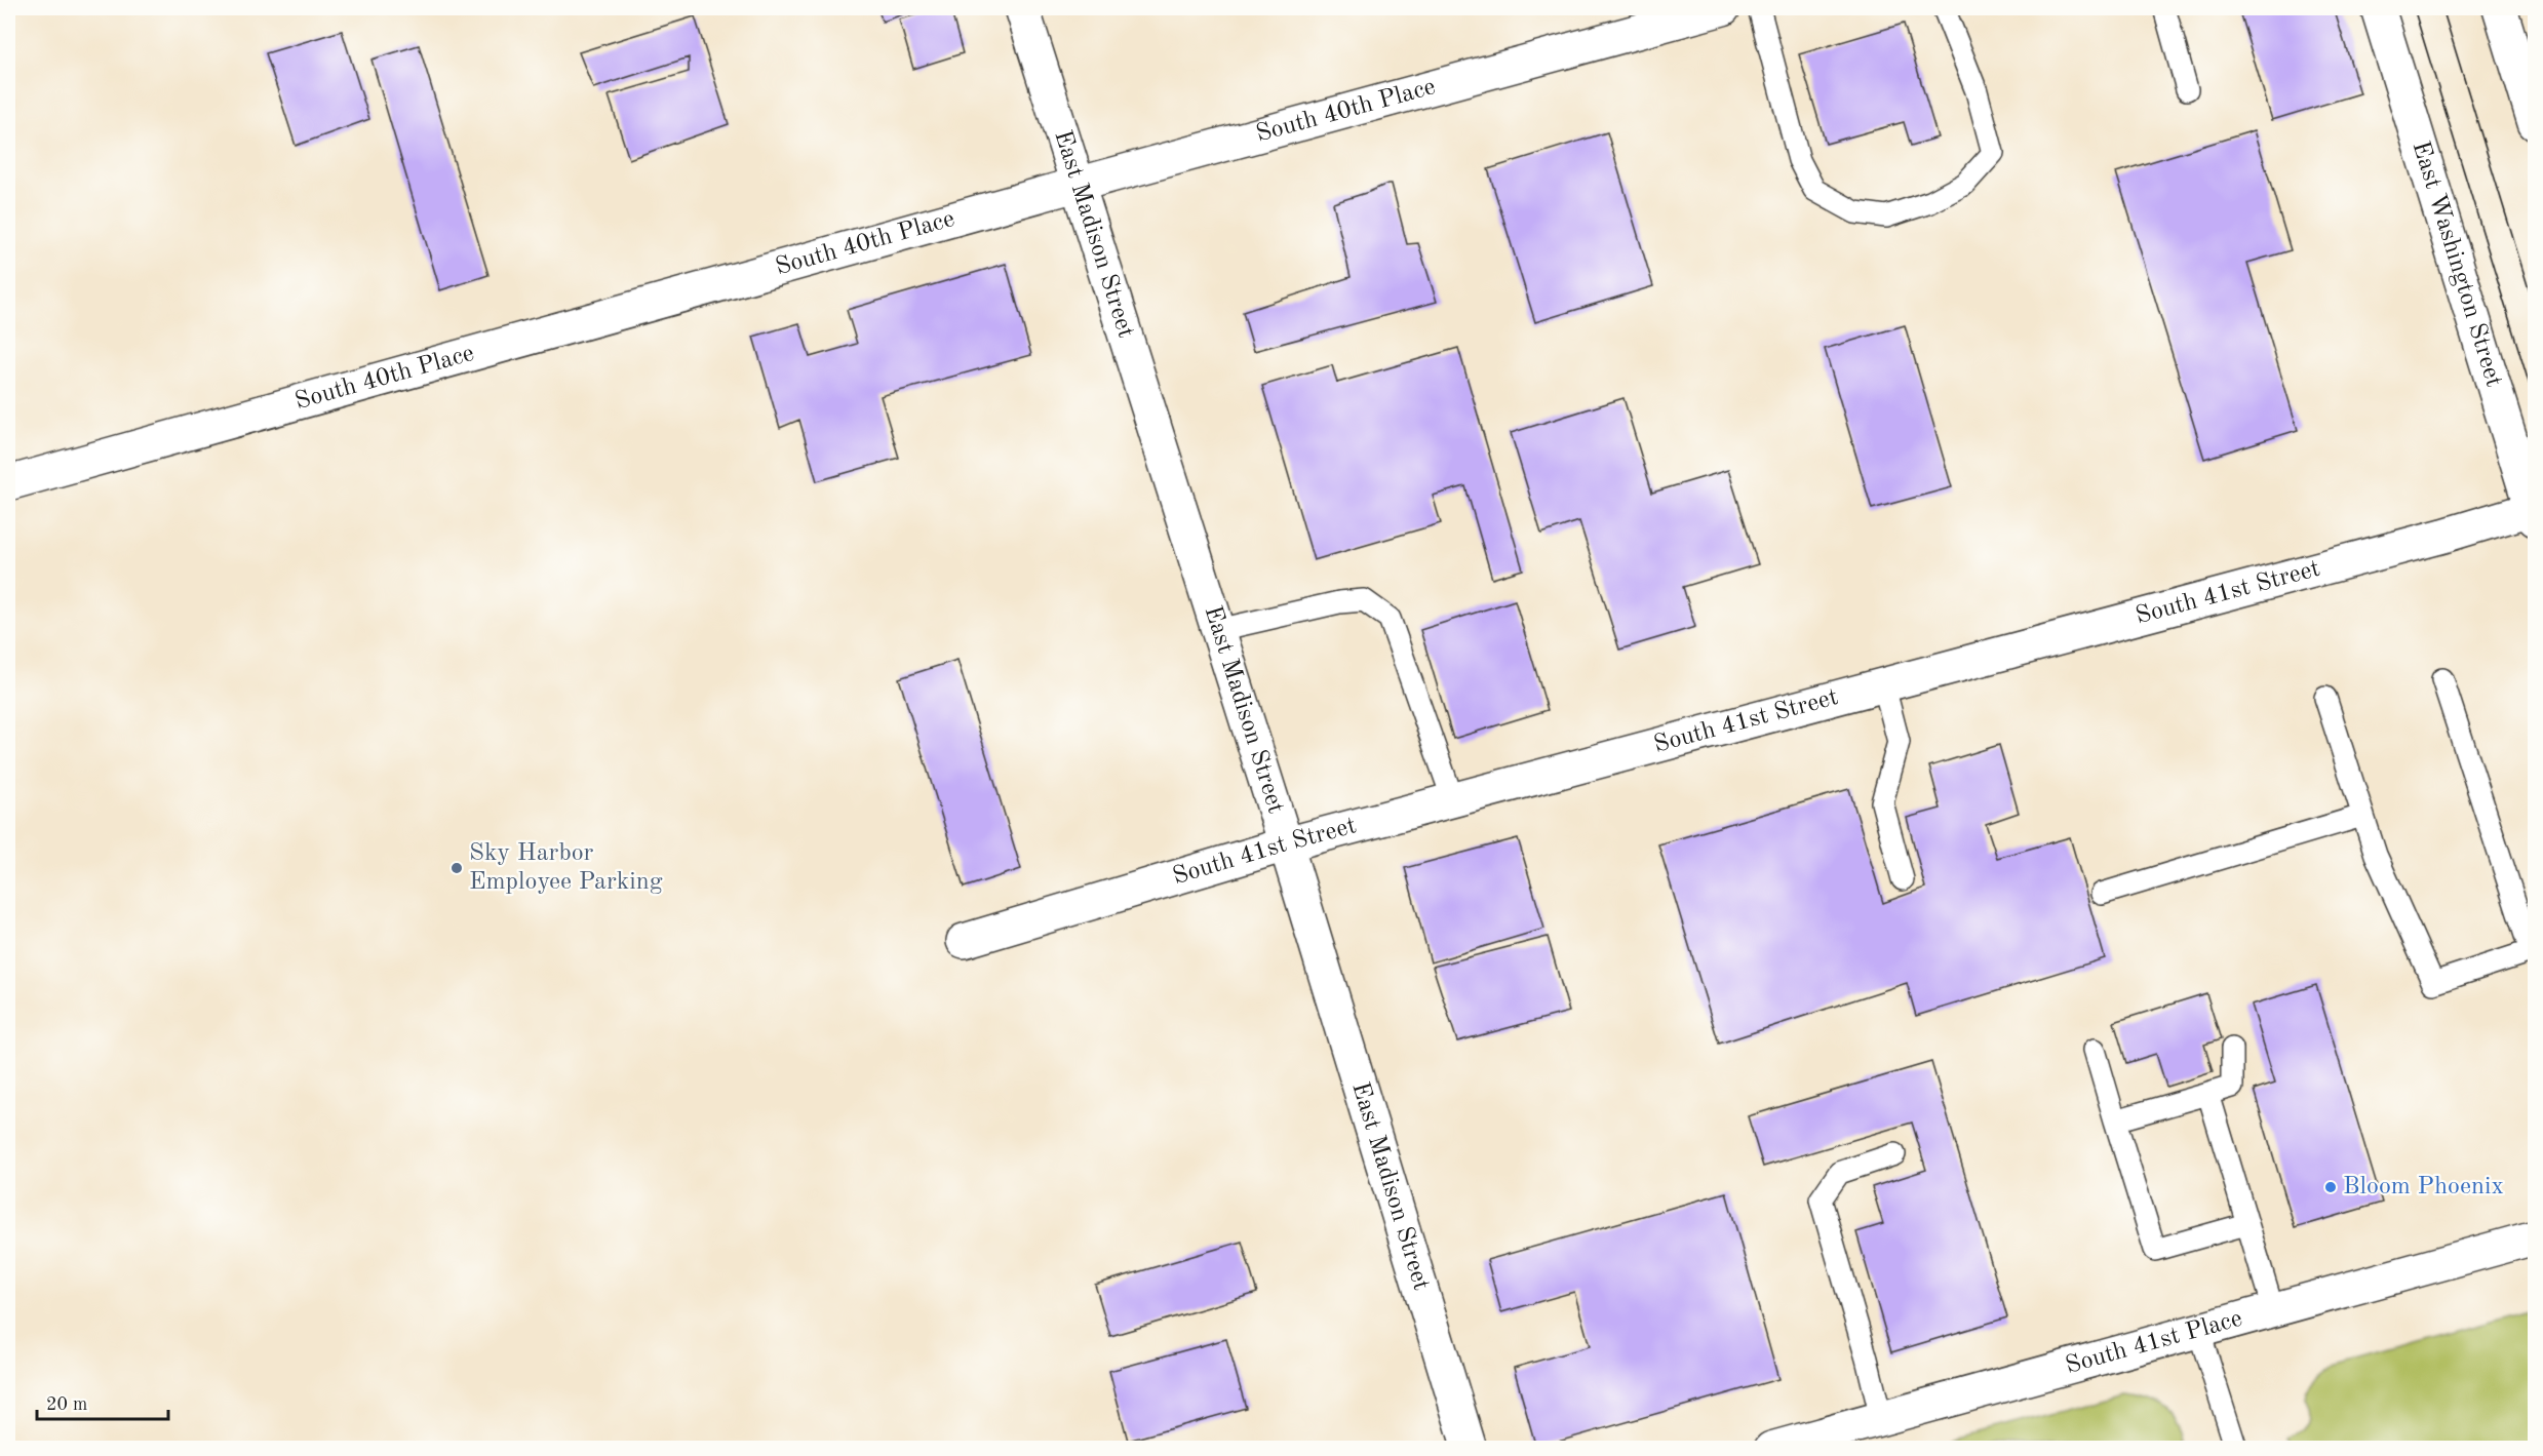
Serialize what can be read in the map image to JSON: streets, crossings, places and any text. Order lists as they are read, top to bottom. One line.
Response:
{"streets":{"street":["South 40th Place","East Madison Street","East Washington Street","South 41st Street","South 41st Place"]},"crossings":[["South 40th Place","East Madison Street"],["East Madison Street","South 41st Street"],["East Washington Street","South 41st Street"]],"places":["Sky Harbor Employee Parking","Bloom Phoenix"],"scale_bar":"20 m"}
